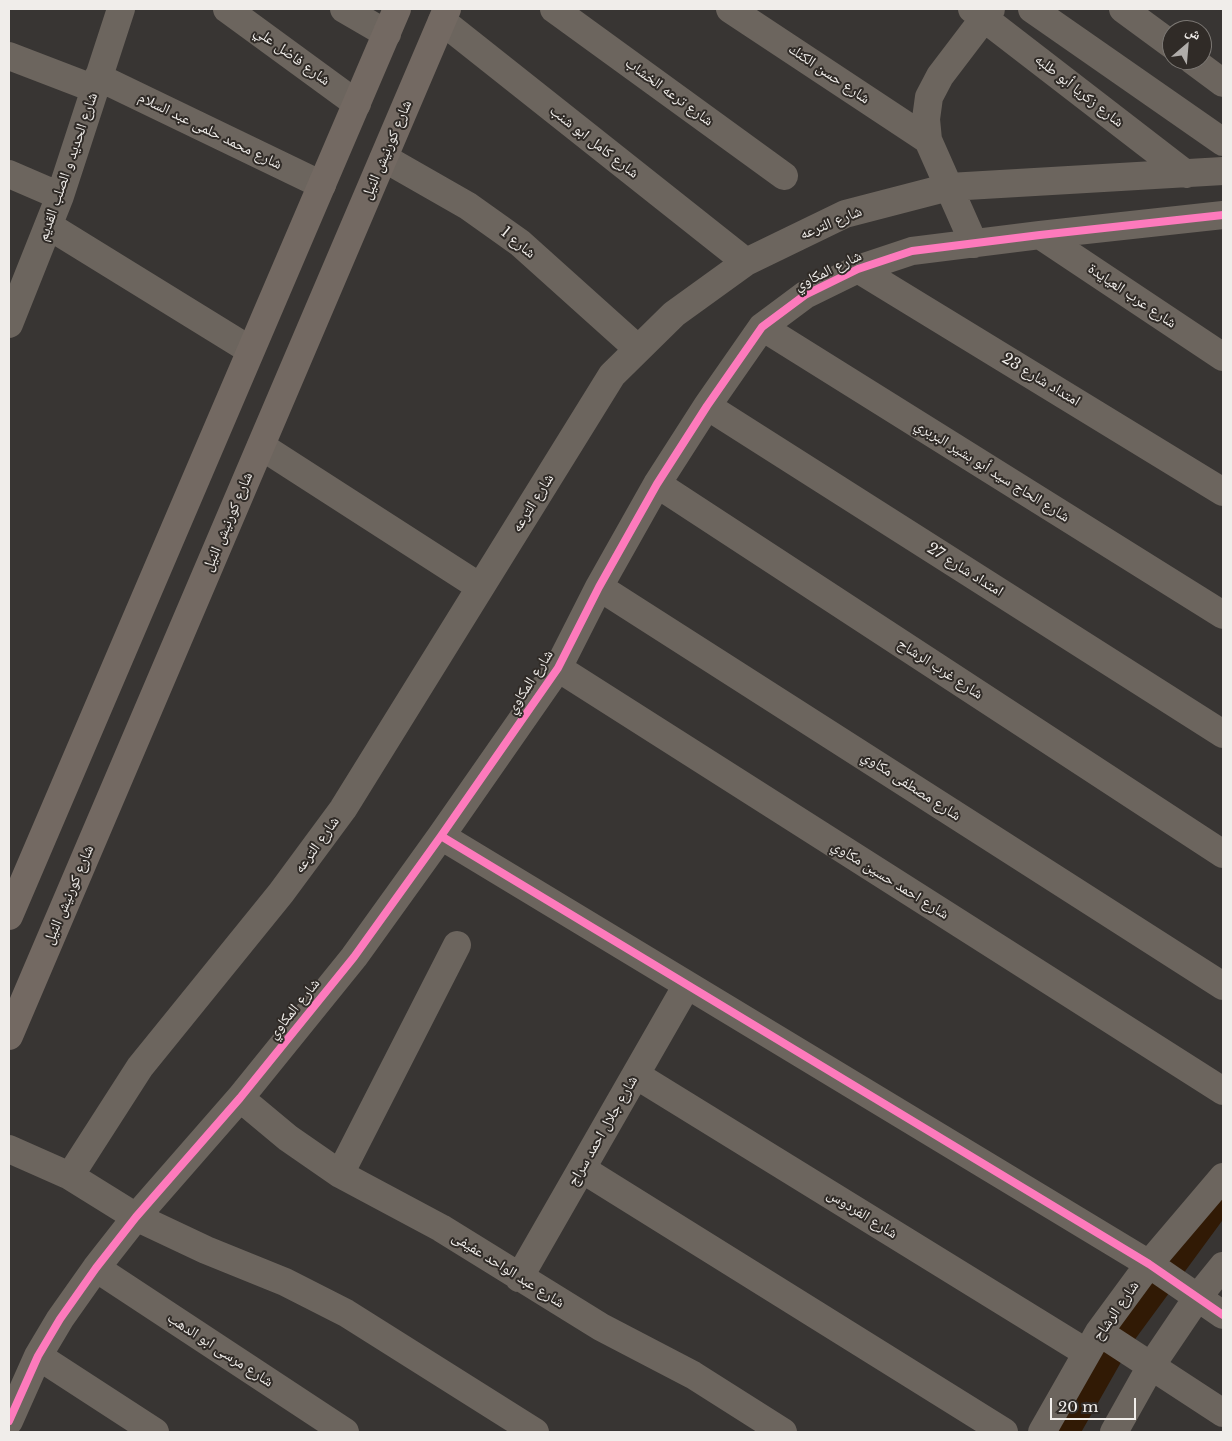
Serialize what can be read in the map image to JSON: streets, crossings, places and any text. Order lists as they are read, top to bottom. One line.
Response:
{"streets":{"highway":["شارع كورنيش النيل"],"street":["شارع فاضل علي","شارع حسن الكنك","شارع زكريا أبو طلبه","شارع ترعه الخشاب","شارع محمد حلمى عبد السلام","شارع كامل ابو شنب","شارع الحديد و الصلب القديم","شارع الترعه","شارع 1","شارع المكاوي","شارع عرب العيايدة","امتداد شارع 23","شارع الحاج سيد أبو بشير البربري","امتداد شارع 27","شارع غرب الرشاح","شارع مصطفى مكاوي","شارع احمد حسين مكاوي","شارع جلال احمد سراج","شارع الفردوس","شارع عبد الواحد عفيفى","شارع الرشاح","شارع مرسى ابو الدهب"]},"crossings":[["شارع زكريا أبو طلبه","شارع الترعه"],["شارع محمد حلمى عبد السلام","شارع الحديد و الصلب القديم"],["شارع كامل ابو شنب","شارع كورنيش النيل"],["شارع كامل ابو شنب","شارع الترعه"],["شارع كورنيش النيل","شارع 1"],["شارع الترعه","شارع 1"],["شارع المكاوي","شارع عرب العيايدة"],["شارع المكاوي","امتداد شارع 23"],["شارع المكاوي","شارع الحاج سيد أبو بشير البربري"],["شارع المكاوي","امتداد شارع 27"],["شارع المكاوي","شارع غرب الرشاح"],["شارع المكاوي","شارع مصطفى مكاوي"],["شارع المكاوي","شارع احمد حسين مكاوي"],["شارع المكاوي","شارع عبد الواحد عفيفى"],["شارع المكاوي","شارع مرسى ابو الدهب"],["شارع جلال احمد سراج","شارع الفردوس"],["شارع جلال احمد سراج","شارع عبد الواحد عفيفى"],["شارع الفردوس","شارع الرشاح"]],"scale_bar":"20 m","north":"top right"}
